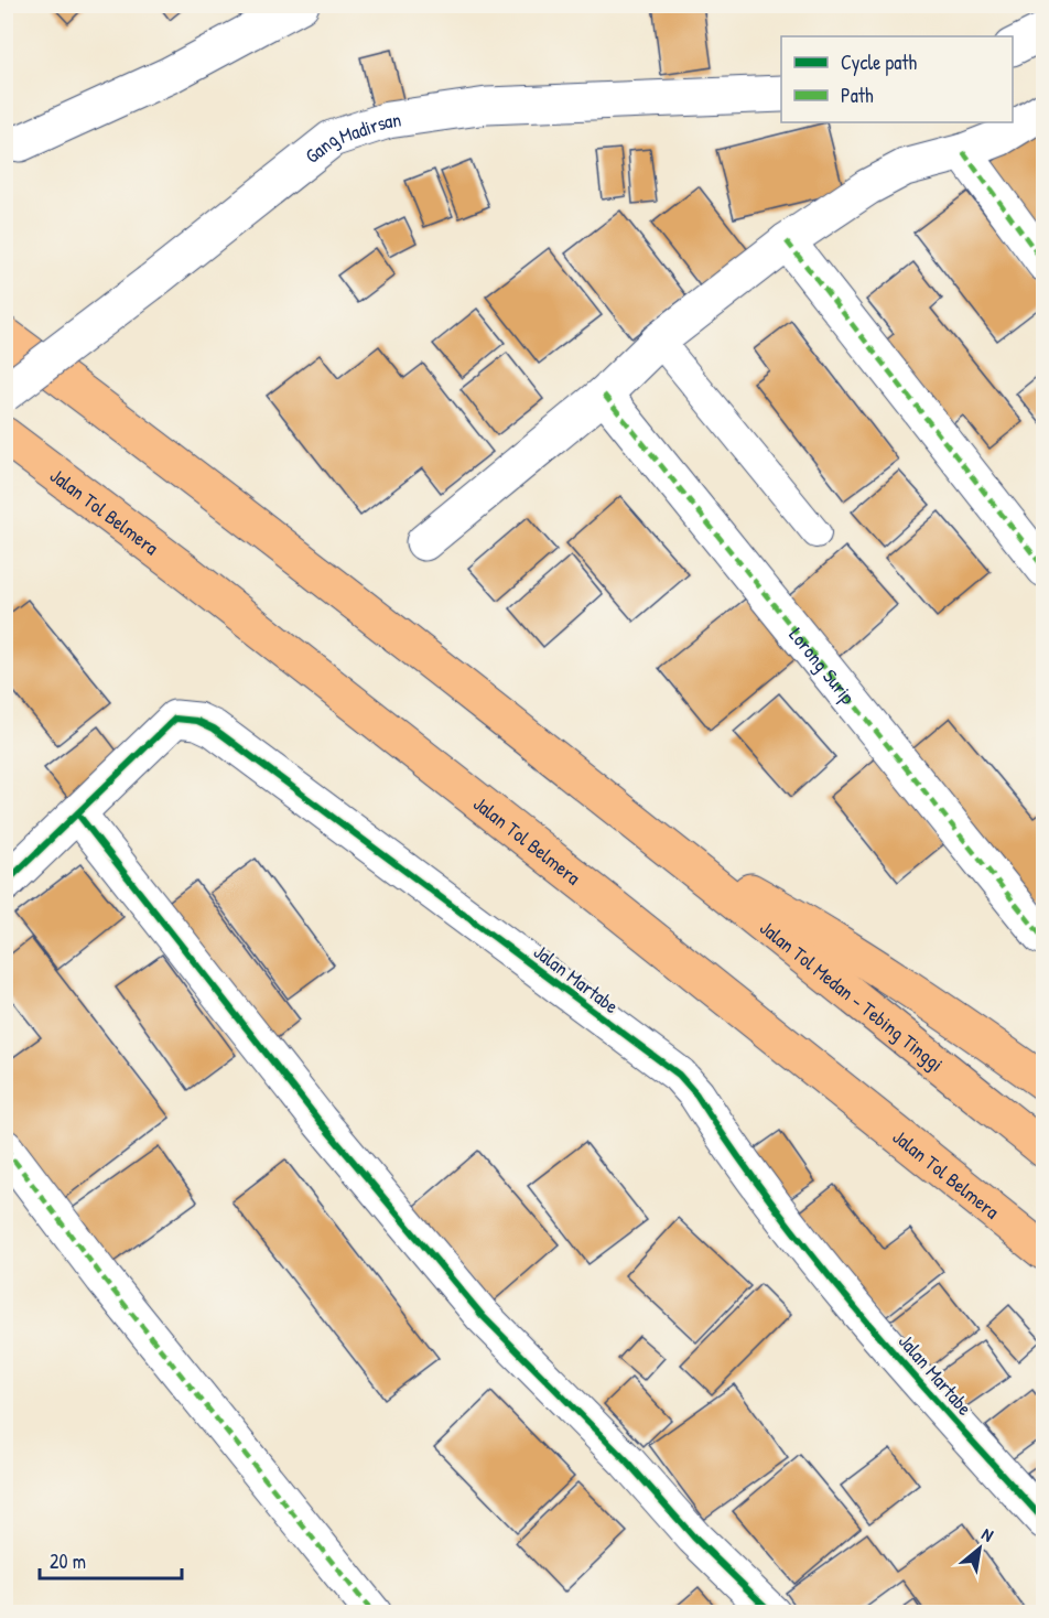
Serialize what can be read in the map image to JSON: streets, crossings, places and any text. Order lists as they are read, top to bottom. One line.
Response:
{"streets":{"highway":["Jalan Tol Belmera","Jalan Tol Medan - Tebing Tinggi"],"street":["Gang Madirsan","Lorong Surip","Jalan Martabe"]},"legend":["Cycle path","Path"],"scale_bar":"20 m","north":"top right"}
